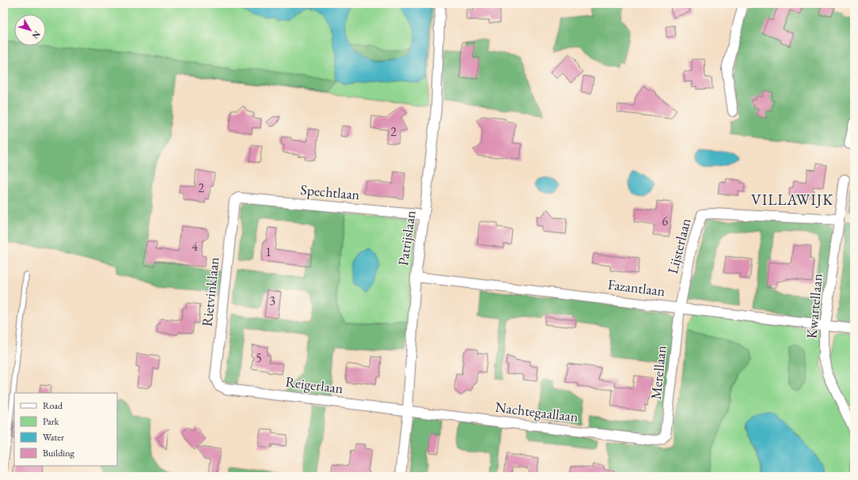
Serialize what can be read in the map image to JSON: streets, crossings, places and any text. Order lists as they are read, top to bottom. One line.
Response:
{"streets":{"street":["Spechtlaan","Patrijslaan","Lijsterlaan","Fazantlaan","Rietvinklaan","Kwartellaan","Merellaan","Reigerlaan","Nachtegaallaan"]},"crossings":[["Spechtlaan","Patrijslaan"],["Spechtlaan","Rietvinklaan"],["Patrijslaan","Fazantlaan"],["Patrijslaan","Reigerlaan"],["Patrijslaan","Nachtegaallaan"],["Lijsterlaan","Fazantlaan"],["Lijsterlaan","Kwartellaan"],["Lijsterlaan","Merellaan"],["Fazantlaan","Kwartellaan"],["Fazantlaan","Merellaan"],["Rietvinklaan","Reigerlaan"],["Merellaan","Nachtegaallaan"],["Reigerlaan","Nachtegaallaan"]],"districts":["VILLAWIJK"],"house_numbers":["2","2","6","4","1","3","5"],"legend":["Road","Park","Water","Building"],"north":"bottom right"}
